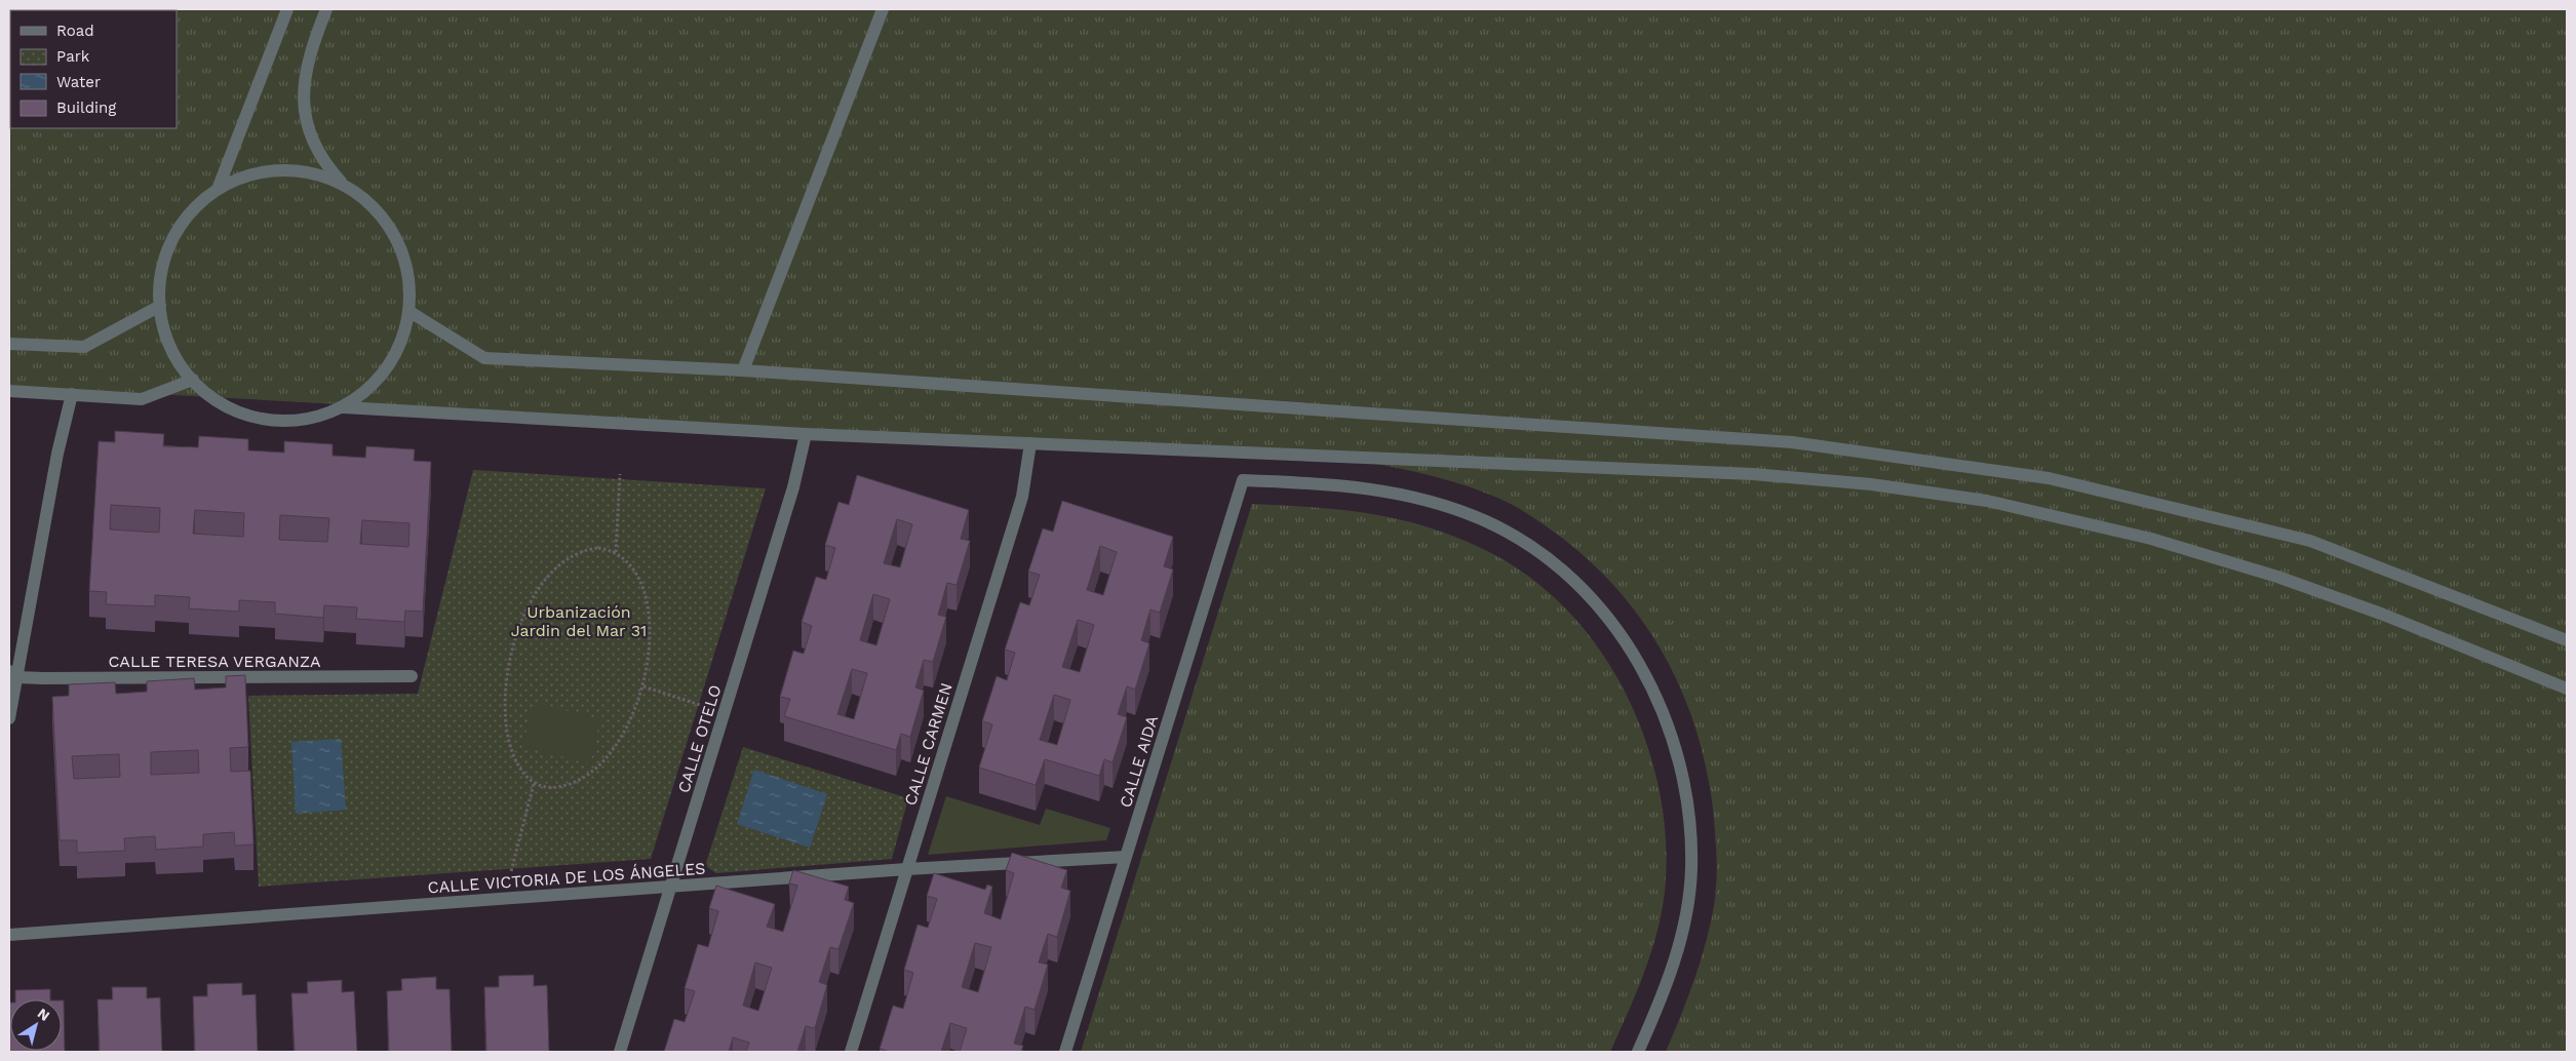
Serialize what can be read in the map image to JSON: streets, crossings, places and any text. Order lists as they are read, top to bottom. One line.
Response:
{"streets":{"street":["CALLE TERESA VERGANZA","CALLE OTELO","CALLE CARMEN","CALLE AIDA","CALLE VICTORIA DE LOS ÁNGELES"]},"crossings":[["CALLE OTELO","CALLE VICTORIA DE LOS ÁNGELES"],["CALLE CARMEN","CALLE VICTORIA DE LOS ÁNGELES"],["CALLE AIDA","CALLE VICTORIA DE LOS ÁNGELES"]],"parks":["Urbanización Jardin del Mar 31"],"legend":["Road","Park","Water","Building"],"north":"top right"}
